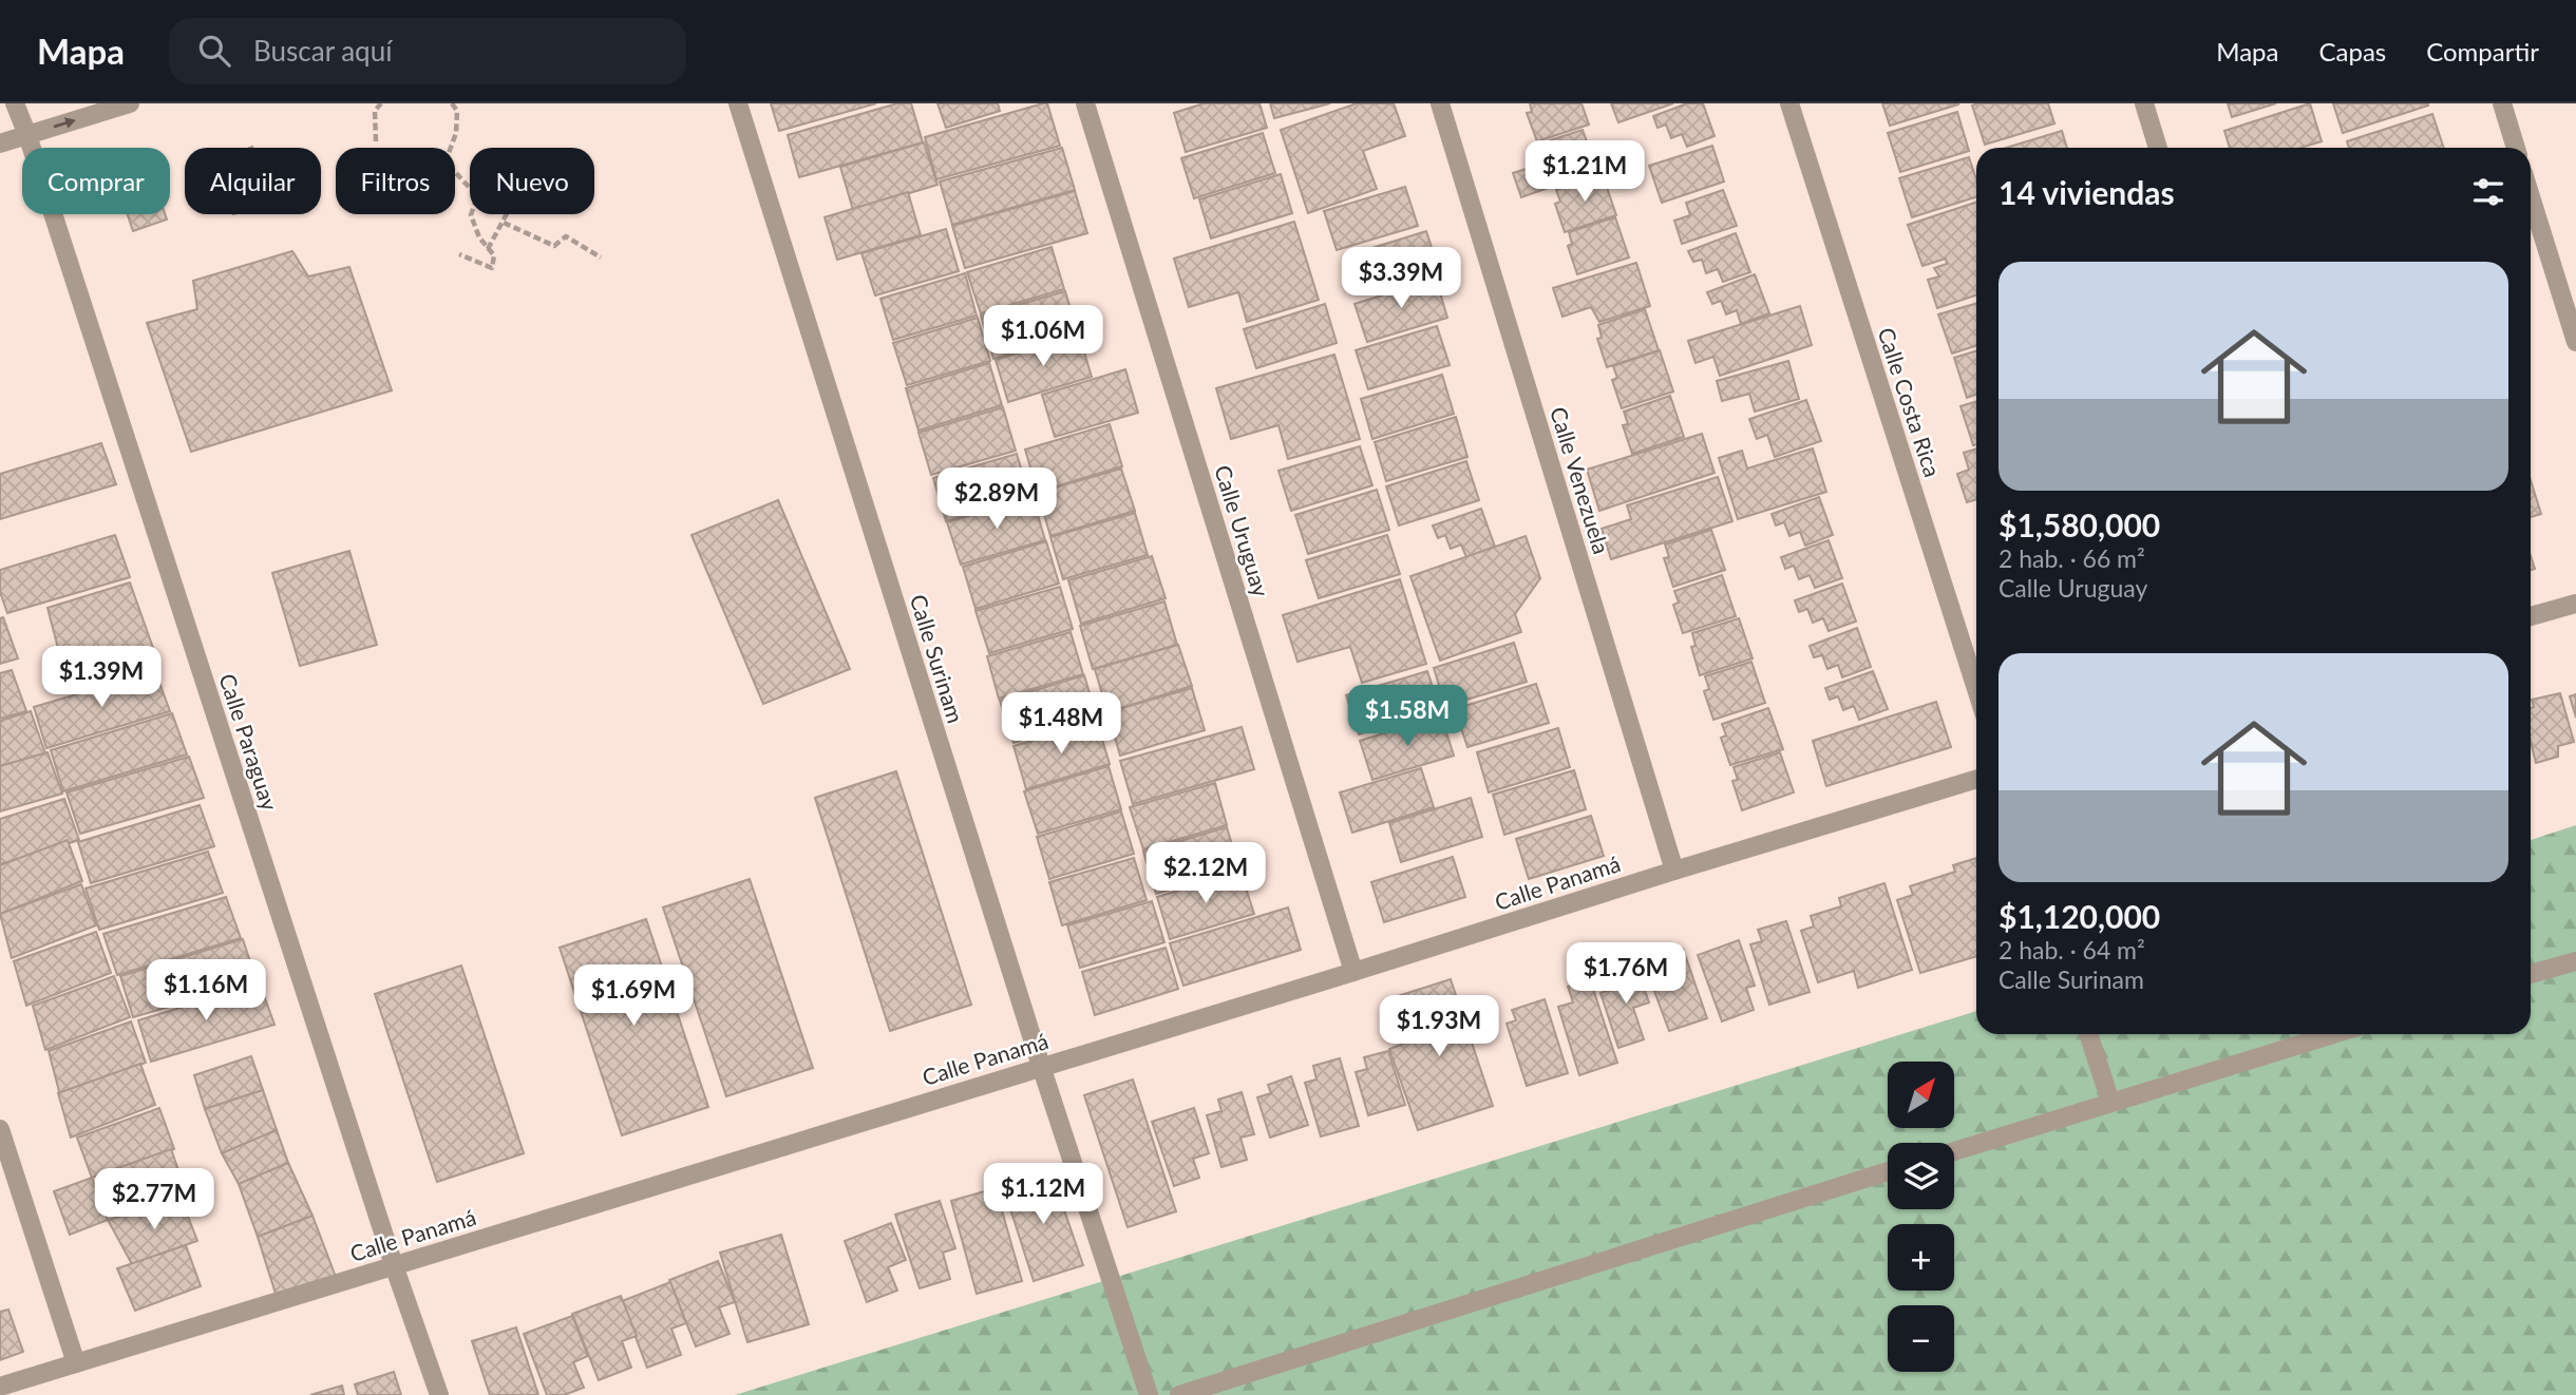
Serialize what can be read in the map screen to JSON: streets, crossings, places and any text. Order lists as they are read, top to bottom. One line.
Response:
{"streets":{"street":["Calle Costa Rica","Calle Venezuela","Calle Uruguay","Calle Surinam","Calle Paraguay","Calle Panamá"]},"crossings":[["Calle Venezuela","Calle Panamá"],["Calle Uruguay","Calle Panamá"],["Calle Surinam","Calle Panamá"],["Calle Paraguay","Calle Panamá"]],"north":"top right","page":{"header":"Mapa","search":"Buscar aquí","nav":["Mapa","Capas","Compartir"],"price":["$1.21M","$3.39M","$1.06M","$2.89M","$1.39M","$1.58M","$1.48M","$2.12M","$1.76M","$1.16M","$1.69M","$1.93M","$1.12M","$2.77M"],"chip":["Comprar","Alquilar","Filtros","Nuevo"],"heading":"14 viviendas","list":[{"name":"$1,580,000","note":"2 hab. · 66 m² · Calle Uruguay"},{"name":"$1,120,000","note":"2 hab. · 64 m² · Calle Surinam"}],"map_buttons":["+","−"]}}
